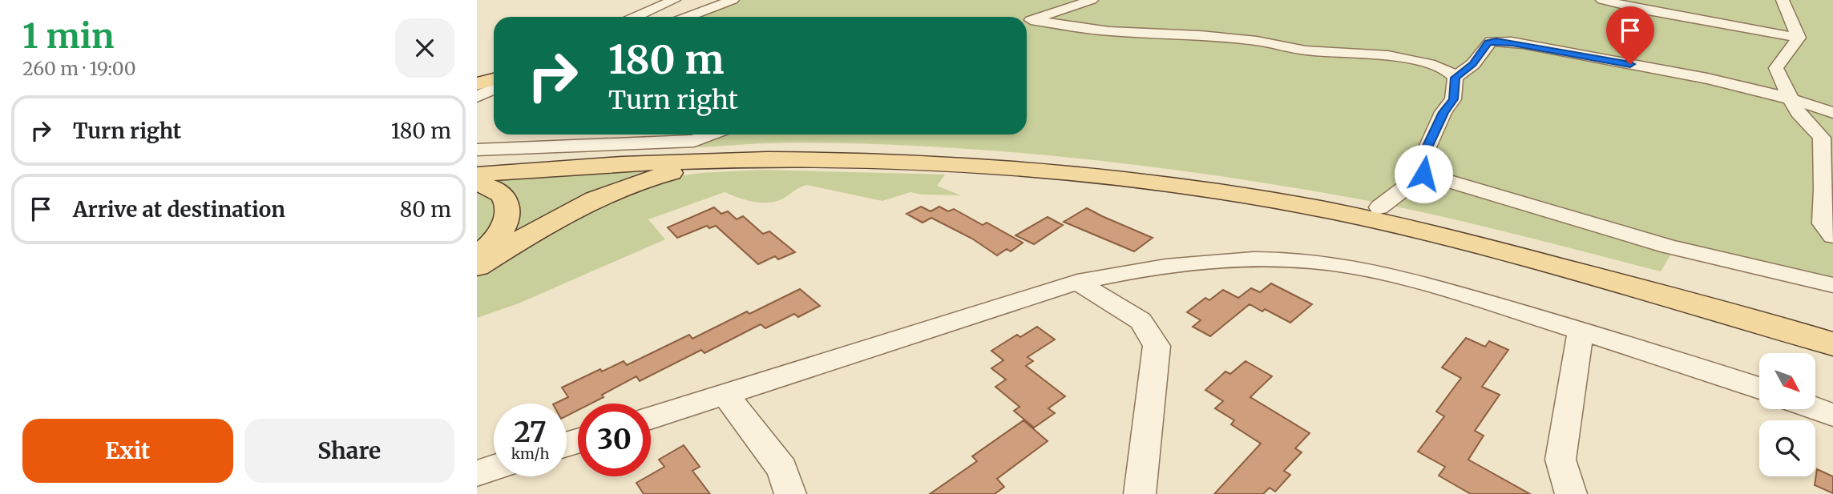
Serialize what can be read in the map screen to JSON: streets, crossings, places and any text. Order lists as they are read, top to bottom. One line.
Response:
{"north":"bottom right","page":{"heading":["1 min","260 m · 19:00"],"turn":["180 m","Turn right"],"list":[{"name":"Turn right","value":"180 m"},{"name":"Arrive at destination","value":"80 m"}],"speed":"27 km/h","limit":"30","buttons":["Exit","Share"]}}
